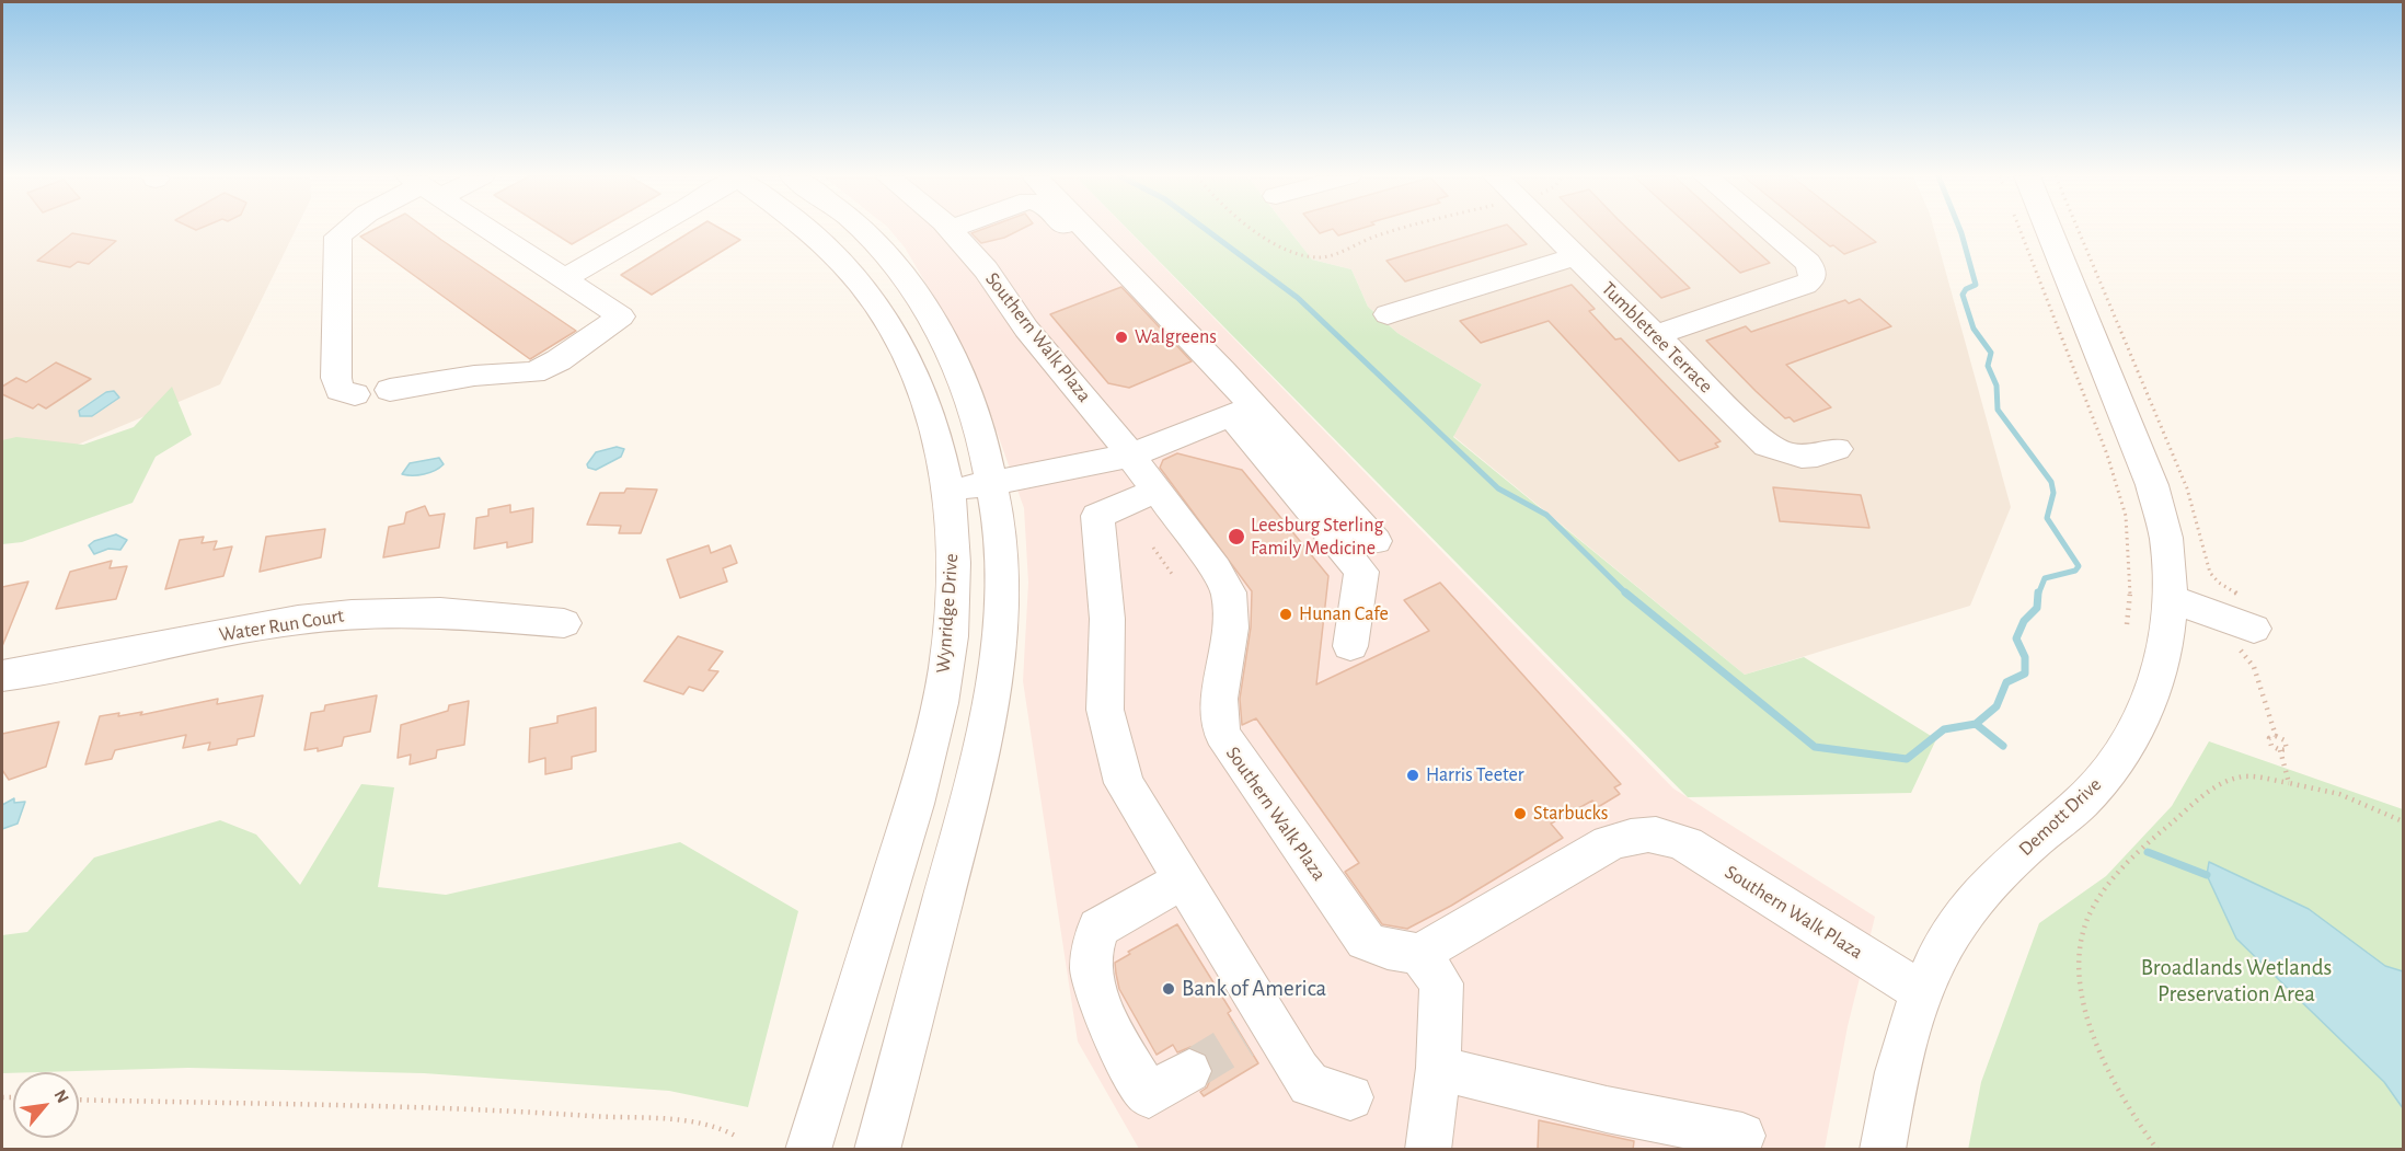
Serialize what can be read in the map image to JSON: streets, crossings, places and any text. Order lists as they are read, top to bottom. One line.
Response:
{"streets":{"street":["Southern Walk Plaza","Tumbletree Terrace","Wynridge Drive","Water Run Court","Demott Drive"]},"crossings":[["Southern Walk Plaza","Demott Drive"]],"parks":["Broadlands Wetlands Preservation Area"],"places":["Walgreens","Leesburg Sterling Family Medicine","Hunan Cafe","Harris Teeter","Starbucks","Bank of America"],"north":"top right"}
